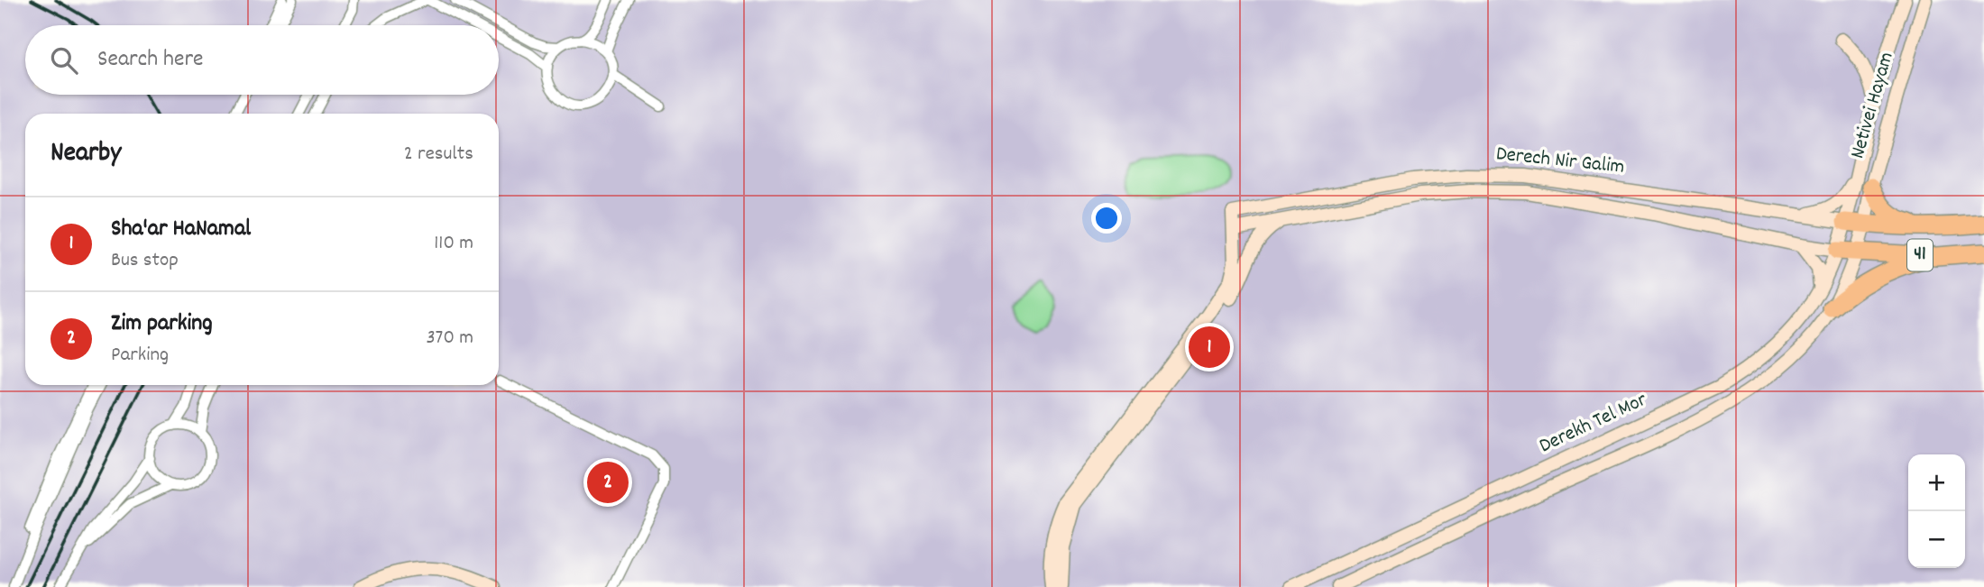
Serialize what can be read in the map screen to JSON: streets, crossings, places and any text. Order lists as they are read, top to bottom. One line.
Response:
{"streets":{"highway":["41"],"street":["Netivei Hayam","Derech Nir Galim","Derekh Tel Mor"]},"crossings":[["Netivei Hayam","Derech Nir Galim"],["Netivei Hayam","41"],["Netivei Hayam","Derekh Tel Mor"],["Derech Nir Galim","41"],["Derech Nir Galim","Derekh Tel Mor"],["41","Derekh Tel Mor"]],"page":{"search":"Search here","heading":["Nearby","2 results"],"list":[{"mark":"1","name":"Sha'ar HaNamal","note":"Bus stop","value":"110 m"},{"mark":"2","name":"Zim parking","note":"Parking","value":"370 m"}],"pins":["1","2"],"map_buttons":["+","−"]}}
